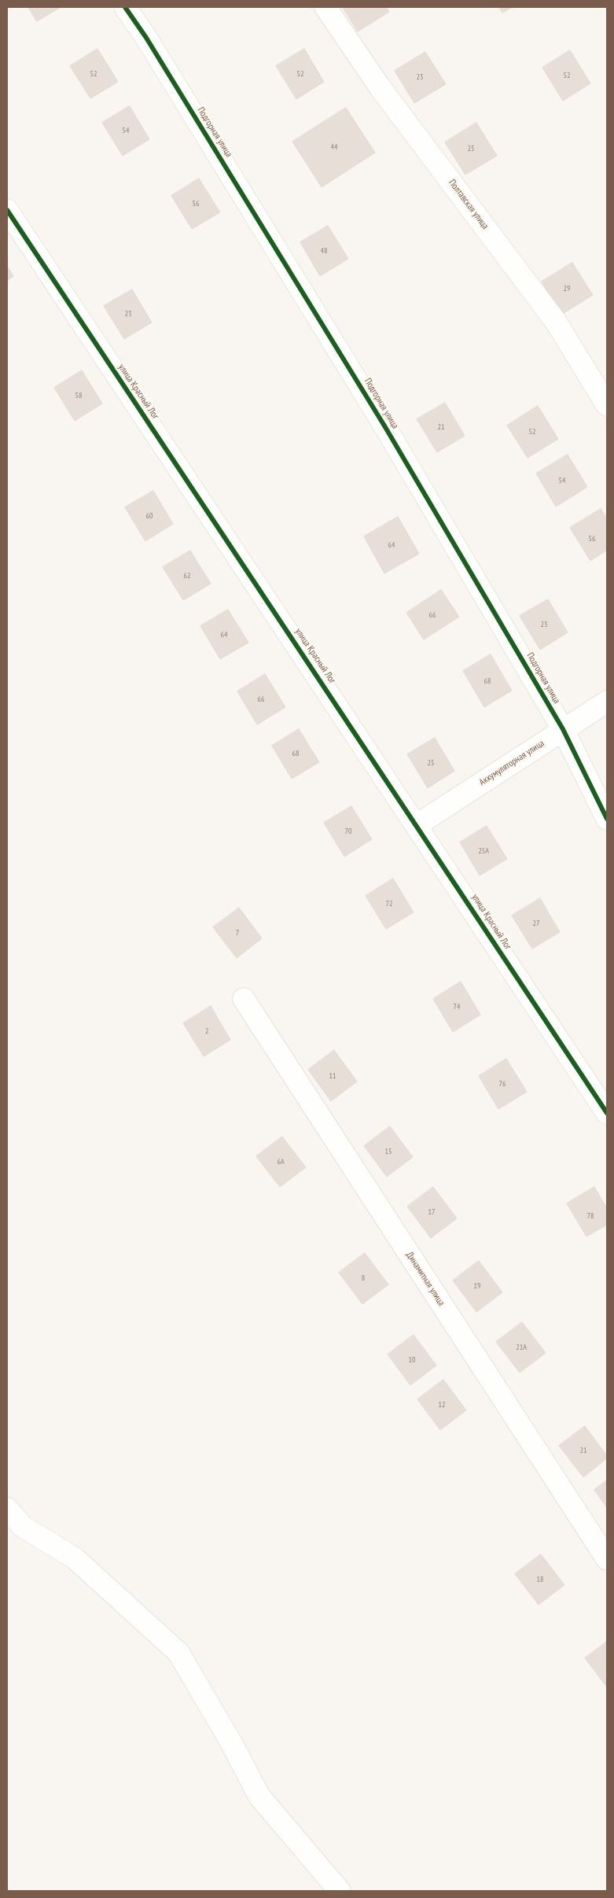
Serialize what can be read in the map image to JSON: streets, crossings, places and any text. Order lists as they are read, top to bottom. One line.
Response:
{"streets":{"street":["Подгорная улица","Полтавская улица","улица Красный Лог","Аккумуляторная улица","Динамитная улица"]},"crossings":[["Подгорная улица","Аккумуляторная улица"],["улица Красный Лог","Аккумуляторная улица"]],"house_numbers":["52","52","52","23","54","44","25","56","48","29","23","58","21","52","54","60","56","64","62","66","23","64","68","66","68","25","70","25А","72","27","7","74","2","11","76","15","6А","17","78","8","19","21А","10","12","21","18"]}
